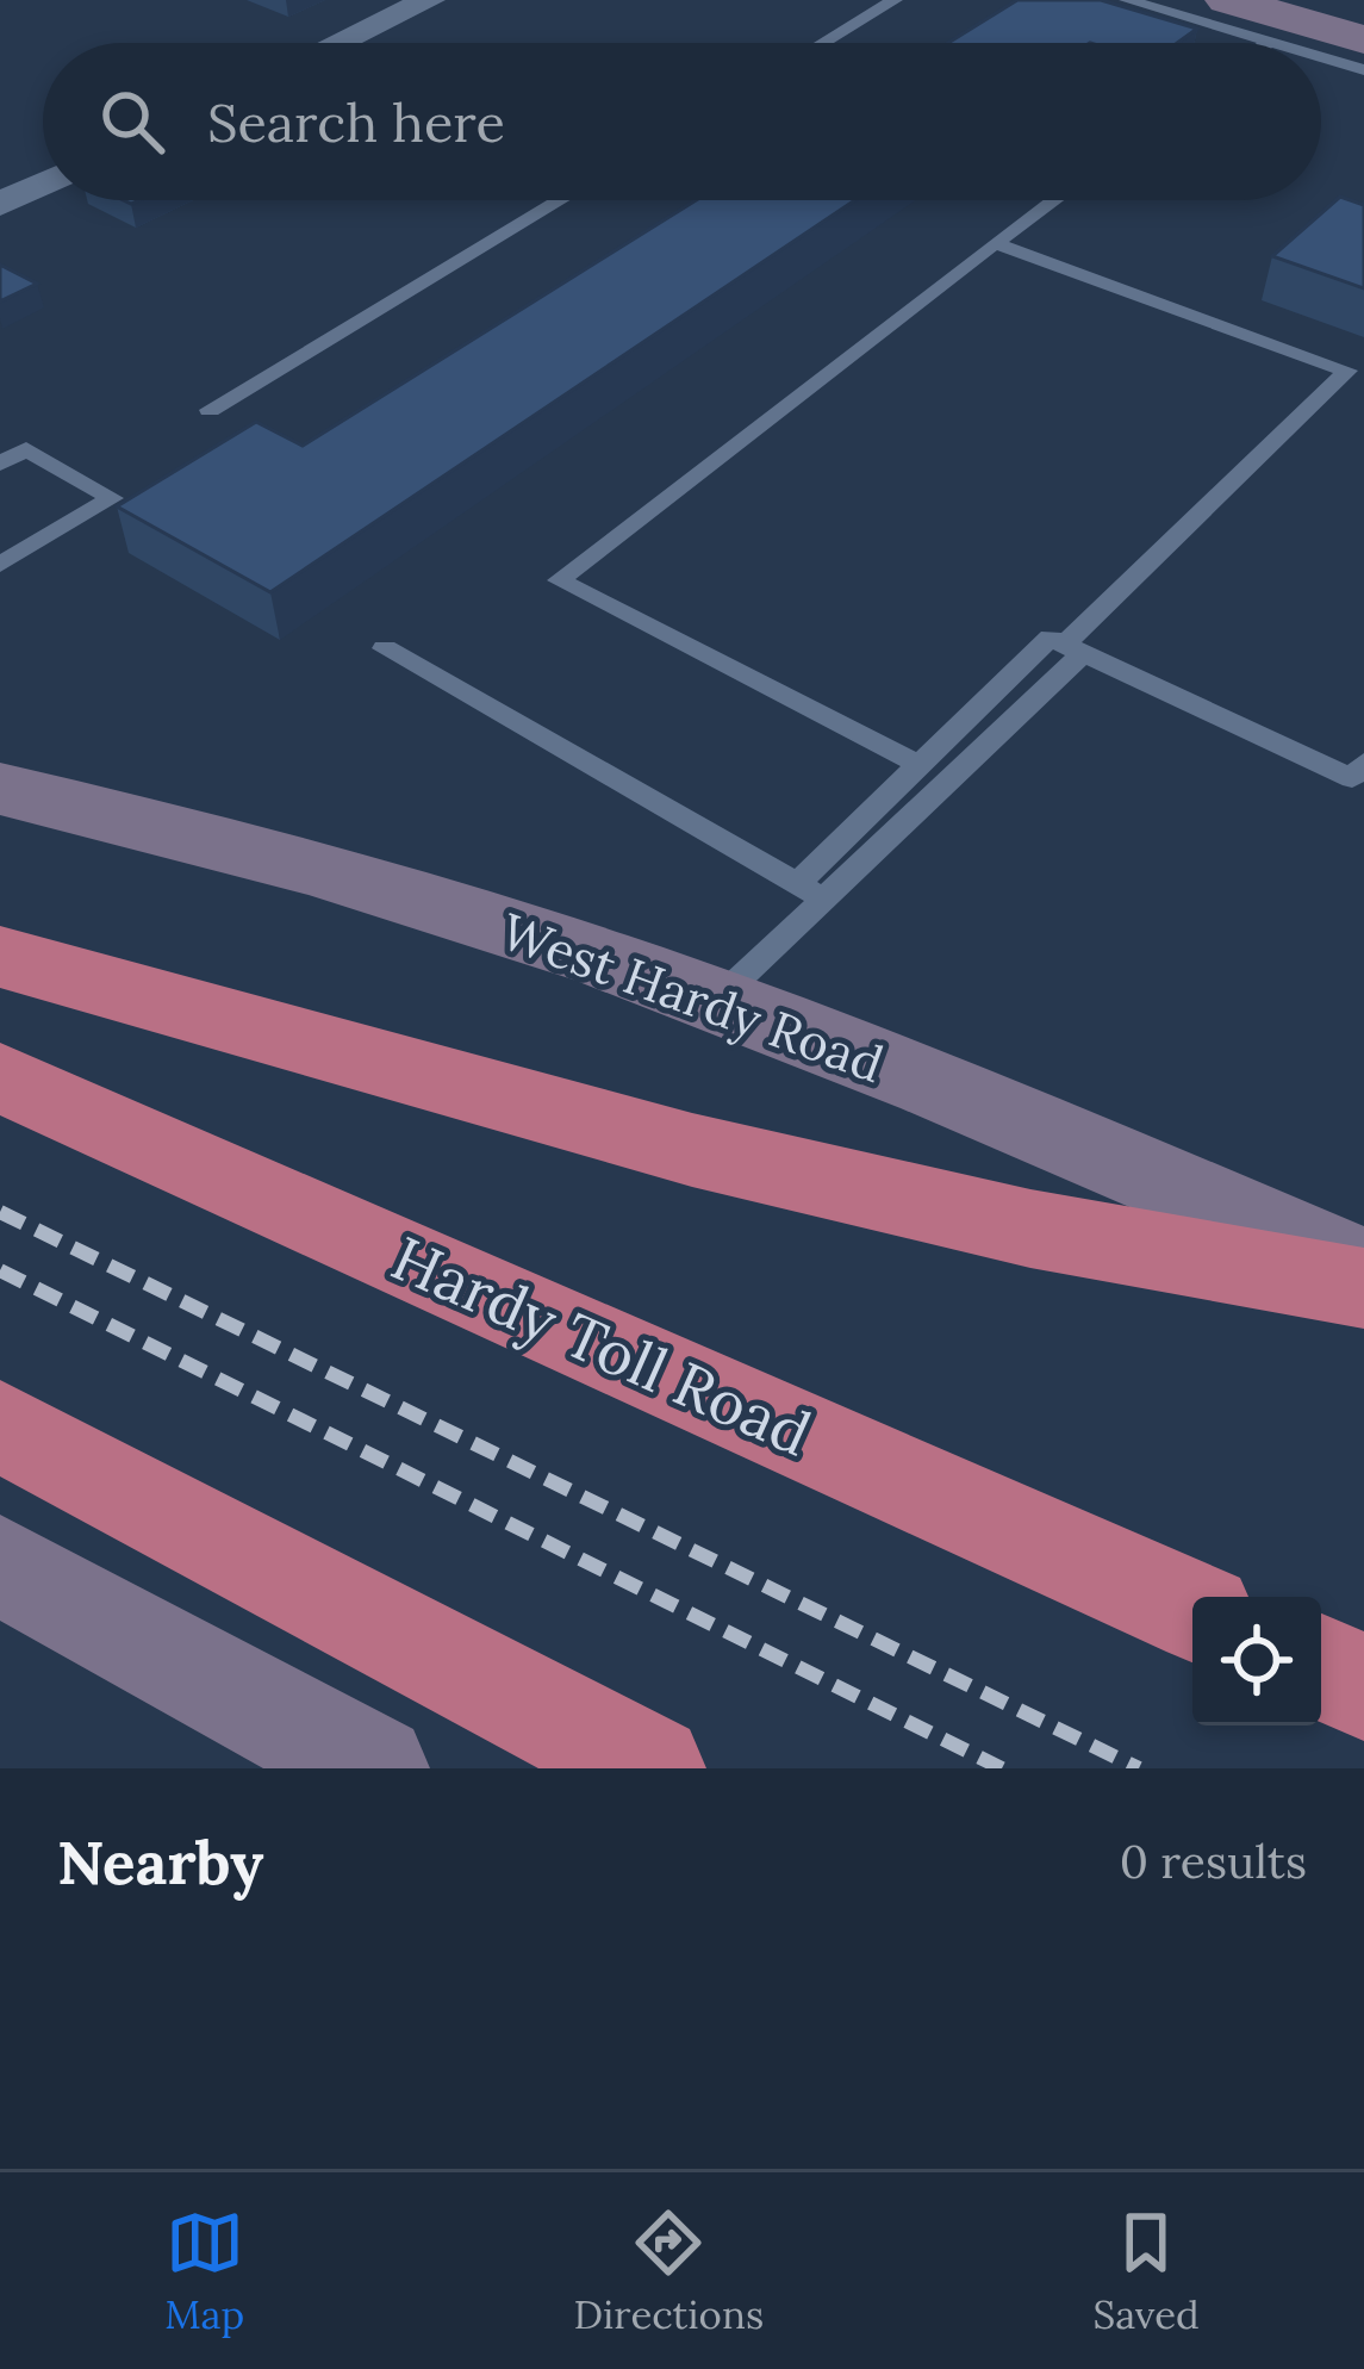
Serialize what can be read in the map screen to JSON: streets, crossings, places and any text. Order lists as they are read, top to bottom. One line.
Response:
{"streets":{"highway":["Hardy Toll Road"],"main road":["West Hardy Road"]},"page":{"search":"Search here","heading":["Nearby","0 results"],"nav":["Map","Directions","Saved"]}}
